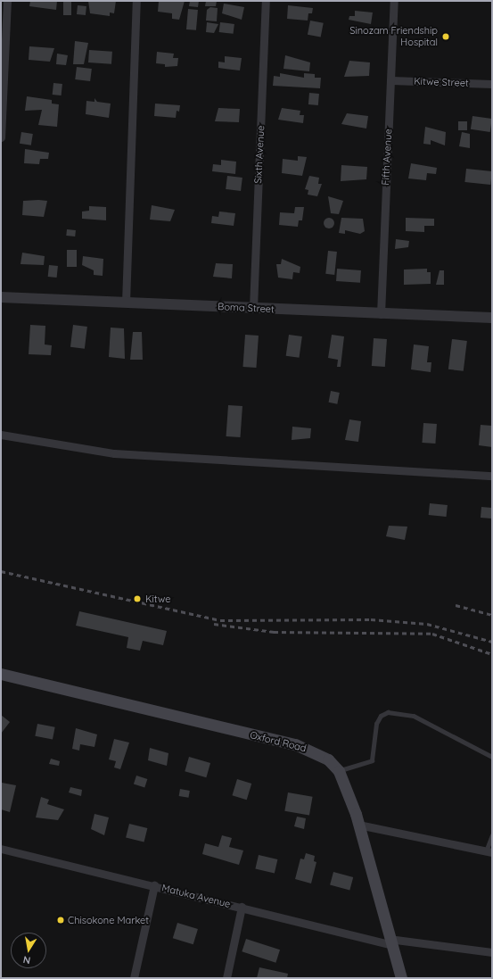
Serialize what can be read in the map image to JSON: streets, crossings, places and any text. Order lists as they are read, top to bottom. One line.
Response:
{"streets":{"main road":["Oxford Road"],"street":["Kitwe Street","Sixth Avenue","Fifth Avenue","Boma Street","Matuka Avenue"]},"crossings":[["Kitwe Street","Fifth Avenue"],["Sixth Avenue","Boma Street"],["Fifth Avenue","Boma Street"]],"places":["Sinozam Friendship Hospital","Kitwe","Chisokone Market"],"north":"bottom"}
